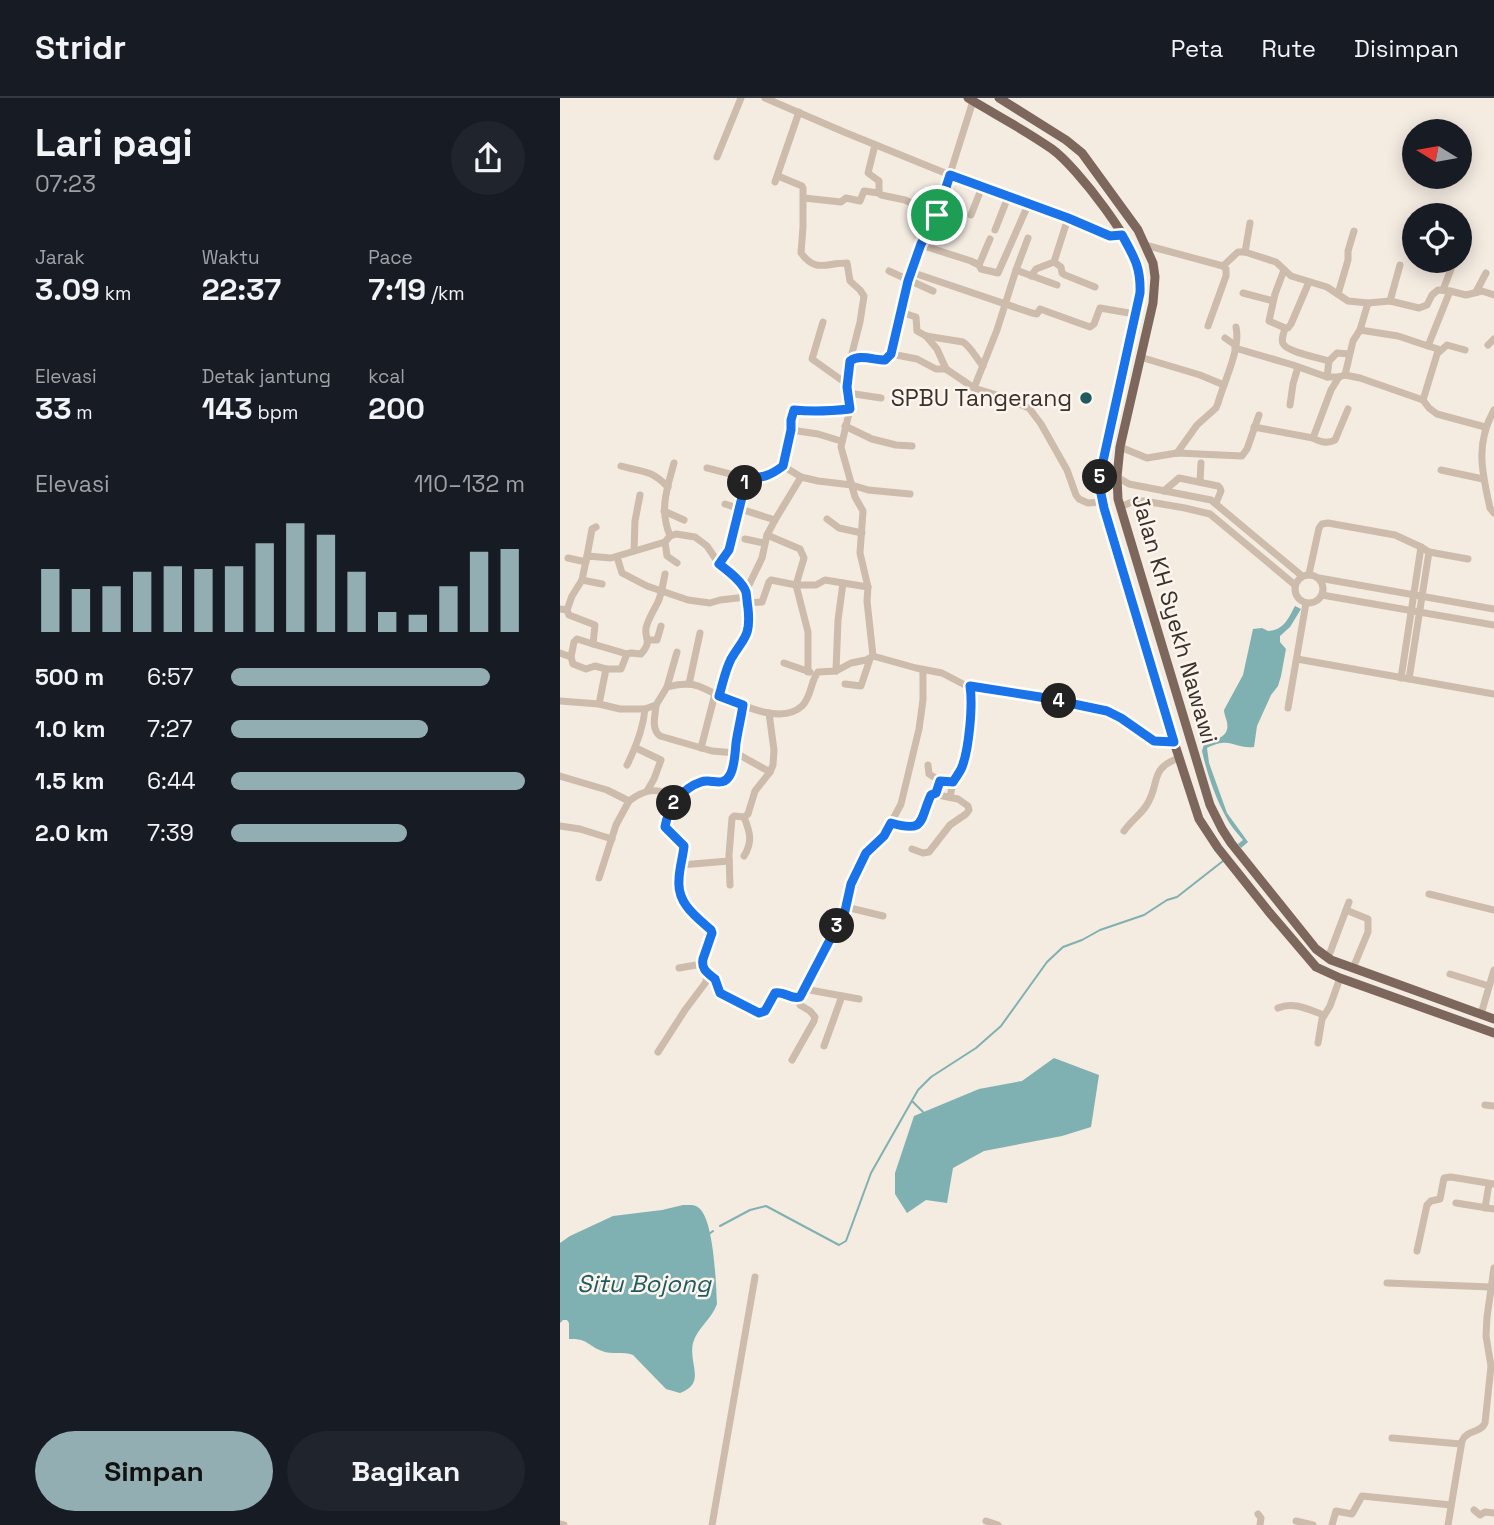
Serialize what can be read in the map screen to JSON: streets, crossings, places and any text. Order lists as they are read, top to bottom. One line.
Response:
{"streets":{"main road":["Jalan KH Syekh Nawawi"]},"water":["Situ Bojong"],"places":["SPBU Tangerang"],"north":"left","page":{"header":"Stridr","nav":["Peta","Rute","Disimpan"],"heading":["Lari pagi","07:23"],"stats":[["Jarak","3.09 km"],["Waktu","22:37"],["Pace","7:19 /km"],["Elevasi","33 m"],["Detak jantung","143 bpm"],["kcal","200"]],"chart":["Elevasi","110–132 m"],"pins":["5","1","4","2","3"],"list":[{"name":"500 m","note":"6:57"},{"name":"1.0 km","note":"7:27"},{"name":"1.5 km","note":"6:44"},{"name":"2.0 km","note":"7:39"}],"buttons":["Simpan","Bagikan"]}}
